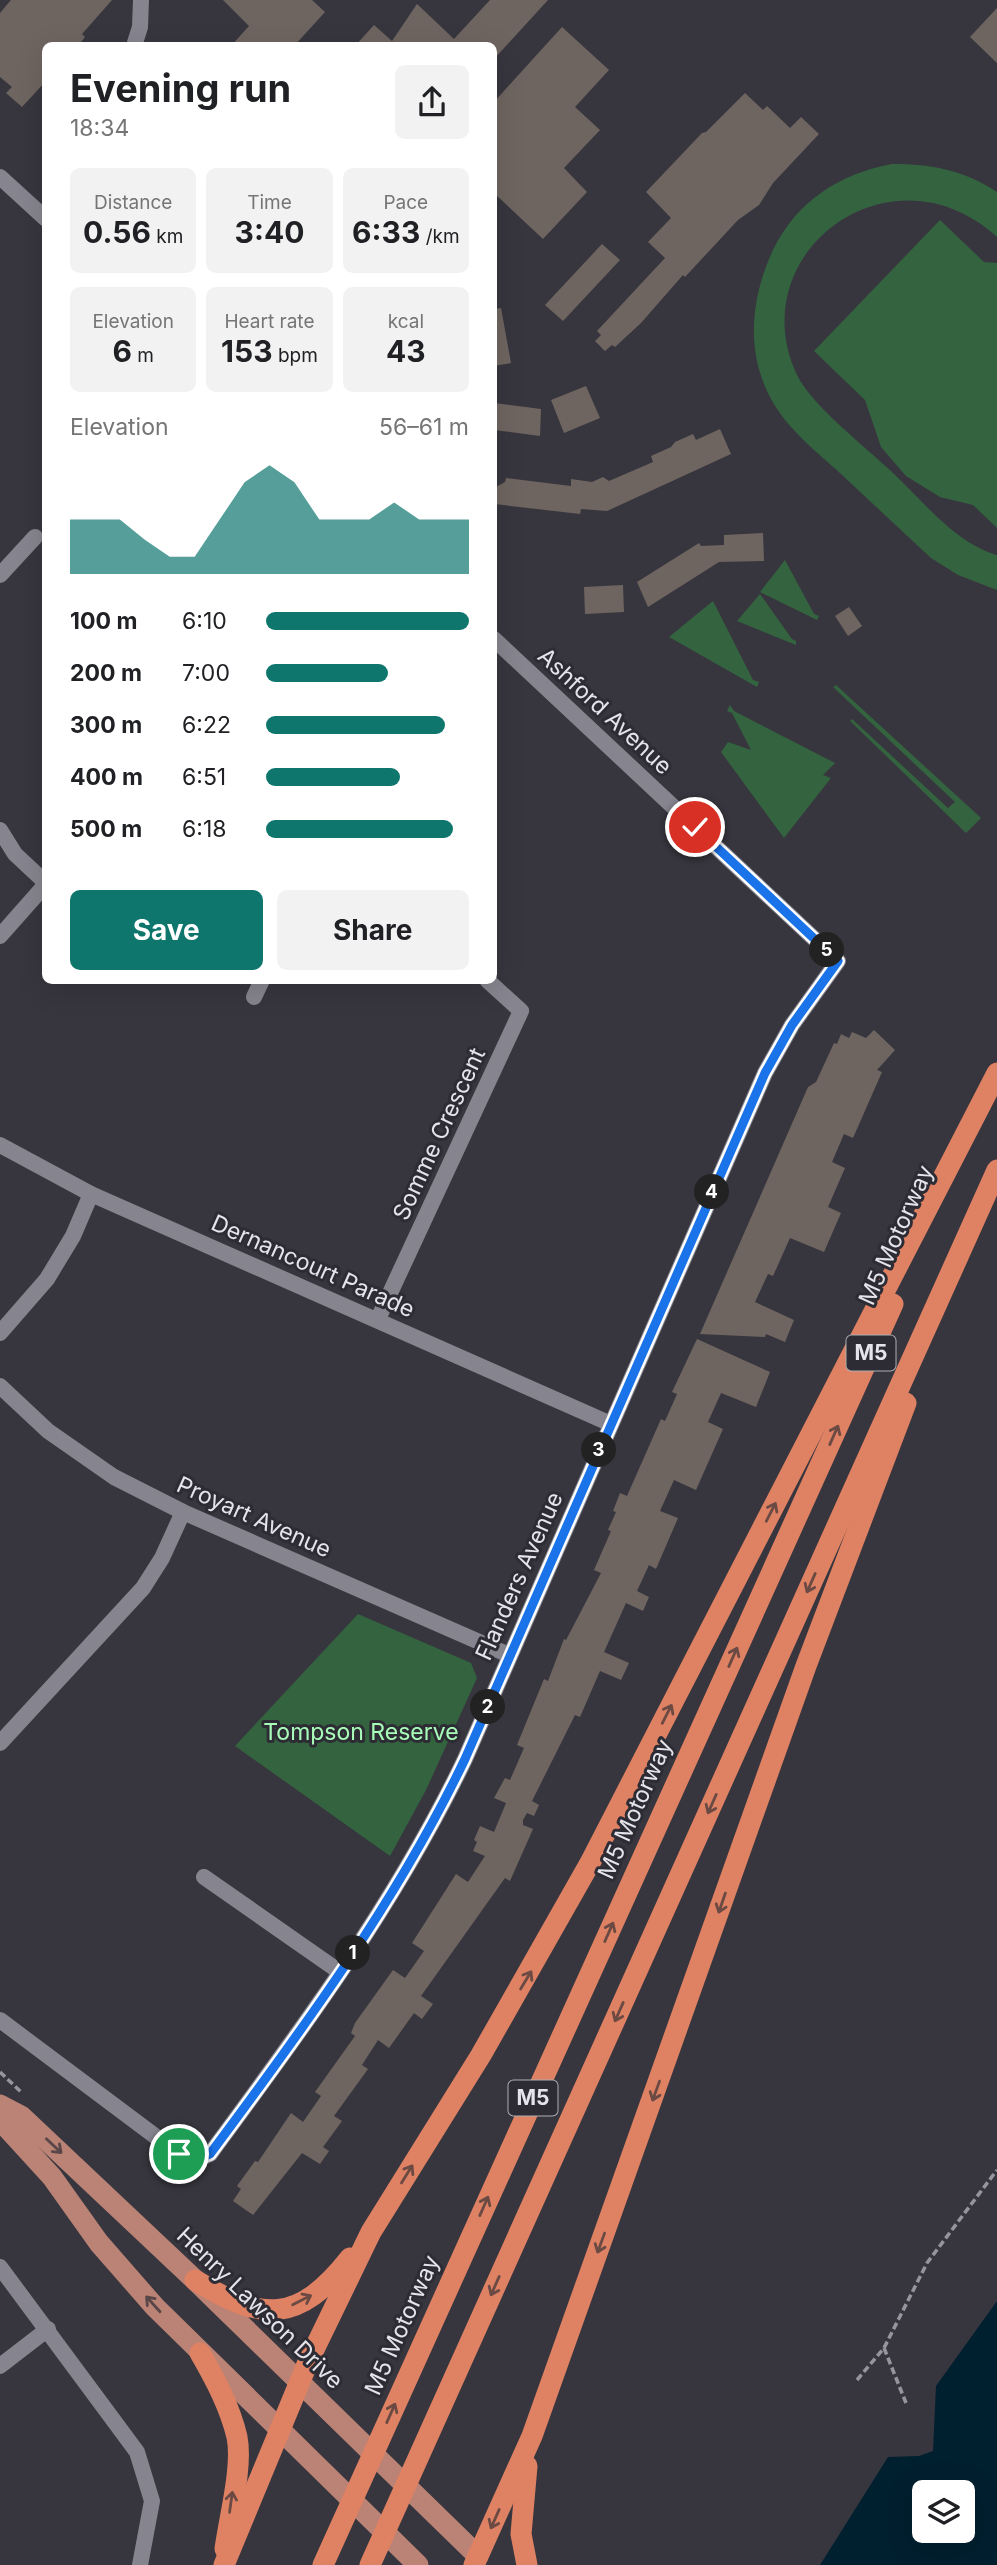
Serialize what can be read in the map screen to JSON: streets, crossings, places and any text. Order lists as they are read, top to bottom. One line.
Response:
{"streets":{"highway":["M5 Motorway","M5"],"main road":["Henry Lawson Drive"],"street":["Ashford Avenue","Somme Crescent","Dernancourt Parade","Proyart Avenue","Flanders Avenue"]},"crossings":[["Ashford Avenue","Flanders Avenue"],["Somme Crescent","Dernancourt Parade"],["Dernancourt Parade","Flanders Avenue"],["Proyart Avenue","Flanders Avenue"]],"parks":["Tompson Reserve"],"page":{"heading":["Evening run","18:34"],"stats":[["Distance","0.56 km"],["Time","3:40"],["Pace","6:33 /km"],["Elevation","6 m"],["Heart rate","153 bpm"],["kcal","43"]],"chart":["Elevation","56–61 m"],"list":[{"name":"100 m","note":"6:10"},{"name":"200 m","note":"7:00"},{"name":"300 m","note":"6:22"},{"name":"400 m","note":"6:51"},{"name":"500 m","note":"6:18"}],"buttons":["Save","Share"],"pins":["5","4","3","2","1"]}}
